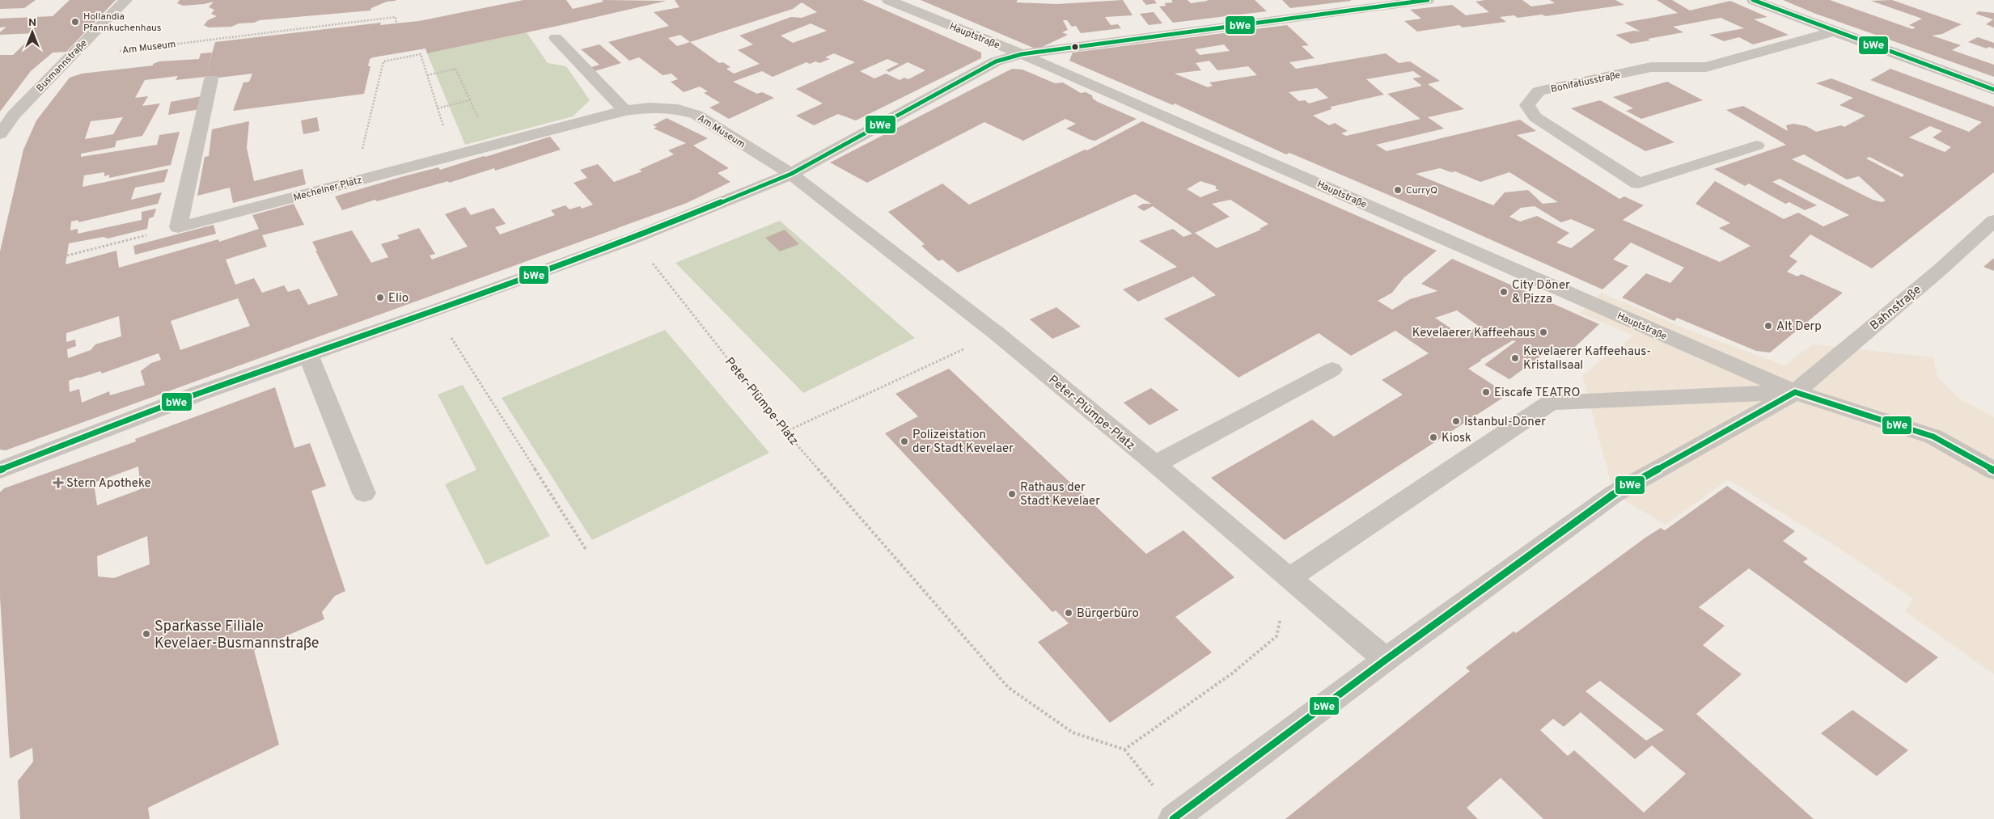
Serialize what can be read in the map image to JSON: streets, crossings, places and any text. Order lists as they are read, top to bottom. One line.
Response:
{"streets":{"street":["Hauptstraße","Am Museum","Busmannstraße","Bonifatiusstraße","Mechelner Platz","Bahnstraße","Peter-Plümpe-Platz"]},"crossings":[["Hauptstraße","Bahnstraße"],["Am Museum","Busmannstraße"],["Am Museum","Mechelner Platz"],["Am Museum","Peter-Plümpe-Platz"],["Bahnstraße","Peter-Plümpe-Platz"]],"places":{"other":["Hollandia Pfannkuchenhaus","CurryQ","City Döner & Pizza","Elio","Alt Derp","Kevelaerer Kaffeehaus","Kevelaerer Kaffeehaus- Kristallsaal","Eiscafe TEATRO","Istanbul-Döner","Kiosk","Polizeistation der Stadt Kevelaer","Rathaus der Stadt Kevelaer","Bürgerbüro","Sparkasse Filiale Kevelaer-Busmannstraße"],"health":["Stern Apotheke"]},"lines":["transit line bWe"],"north":"top"}
